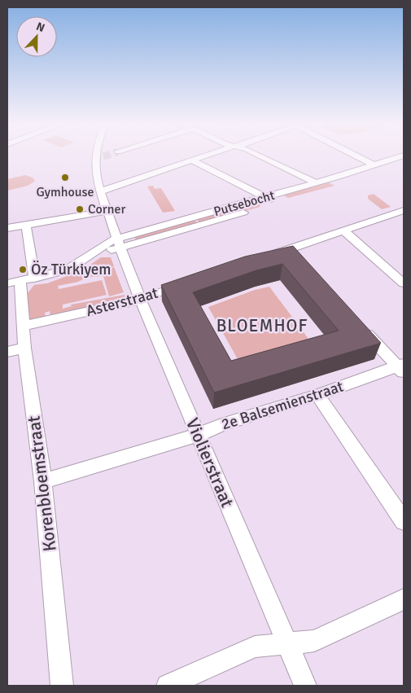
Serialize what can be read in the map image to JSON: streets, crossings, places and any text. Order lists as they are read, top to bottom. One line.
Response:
{"streets":{"street":["Putsebocht","Asterstraat","2e Balsemienstraat","Violierstraat","Korenbloemstraat"]},"crossings":[["Putsebocht","Violierstraat"],["Putsebocht","Korenbloemstraat"],["Asterstraat","Violierstraat"],["Asterstraat","Korenbloemstraat"],["2e Balsemienstraat","Violierstraat"],["2e Balsemienstraat","Korenbloemstraat"]],"districts":["BLOEMHOF"],"places":["Gymhouse","Corner","Öz Türkiyem"],"north":"top"}
